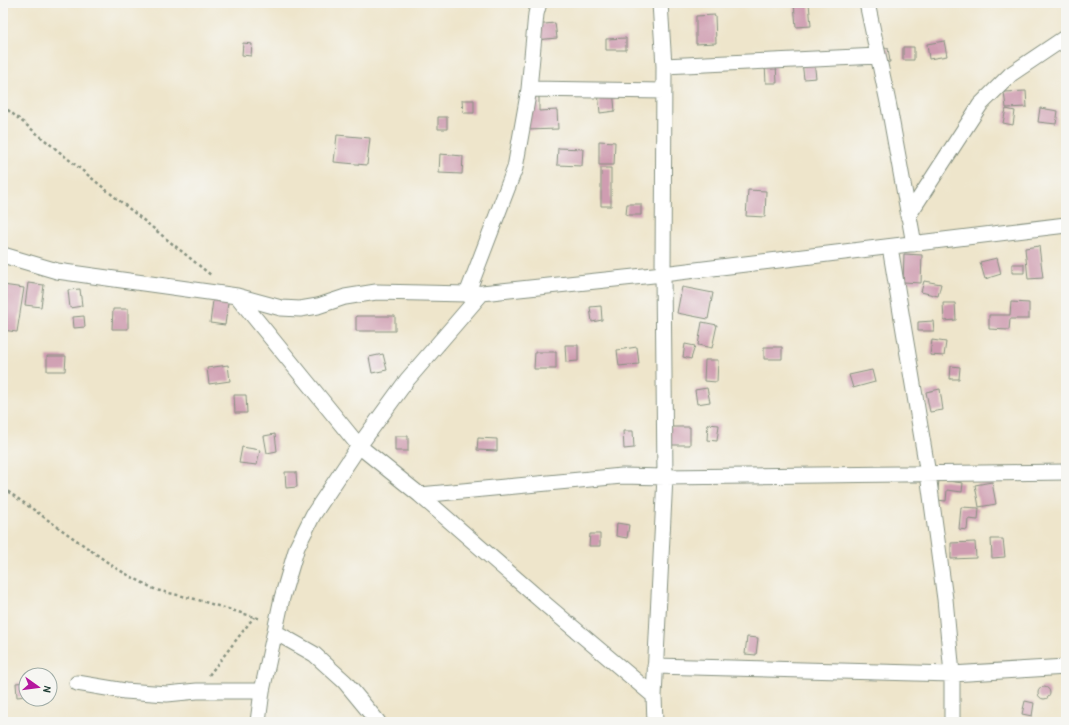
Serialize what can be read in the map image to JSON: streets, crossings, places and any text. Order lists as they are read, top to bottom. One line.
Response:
{"north":"right"}
